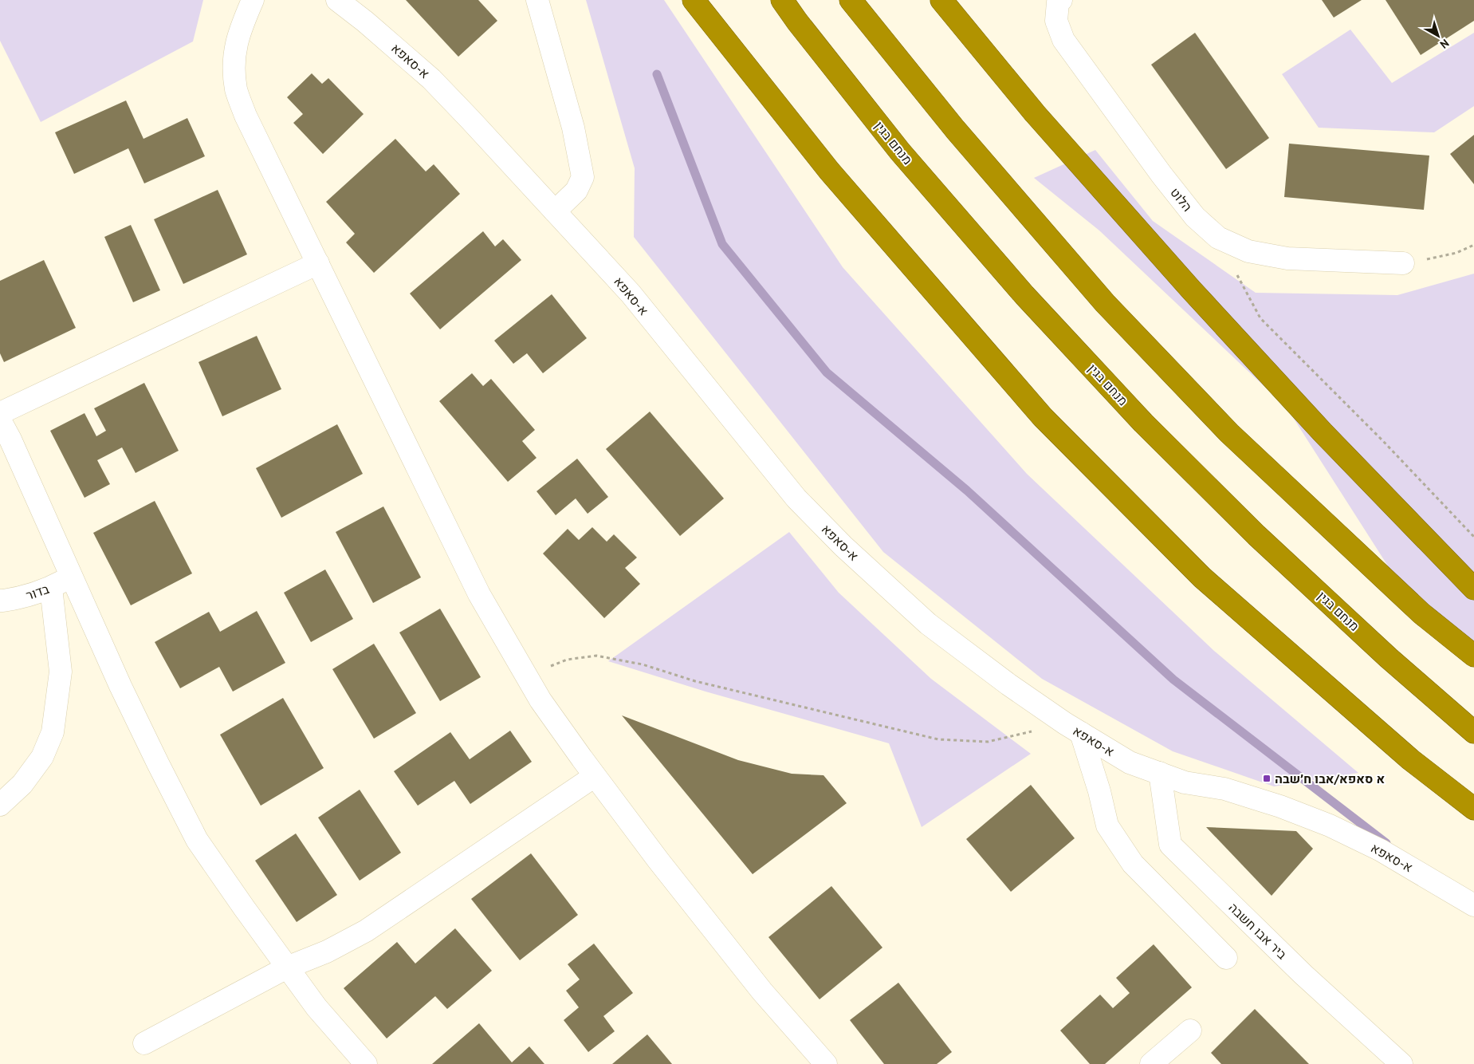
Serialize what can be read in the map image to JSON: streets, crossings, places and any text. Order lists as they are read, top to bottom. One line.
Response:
{"streets":{"highway":["מנחם בגין"],"street":["א-סאפא","הלוט","בדור","ביר אבו חשבה"]},"crossings":[["א-סאפא","ביר אבו חשבה"]],"places":{"transit":["א סאפא/אבו ח׳שבה"]},"north":"bottom right"}
